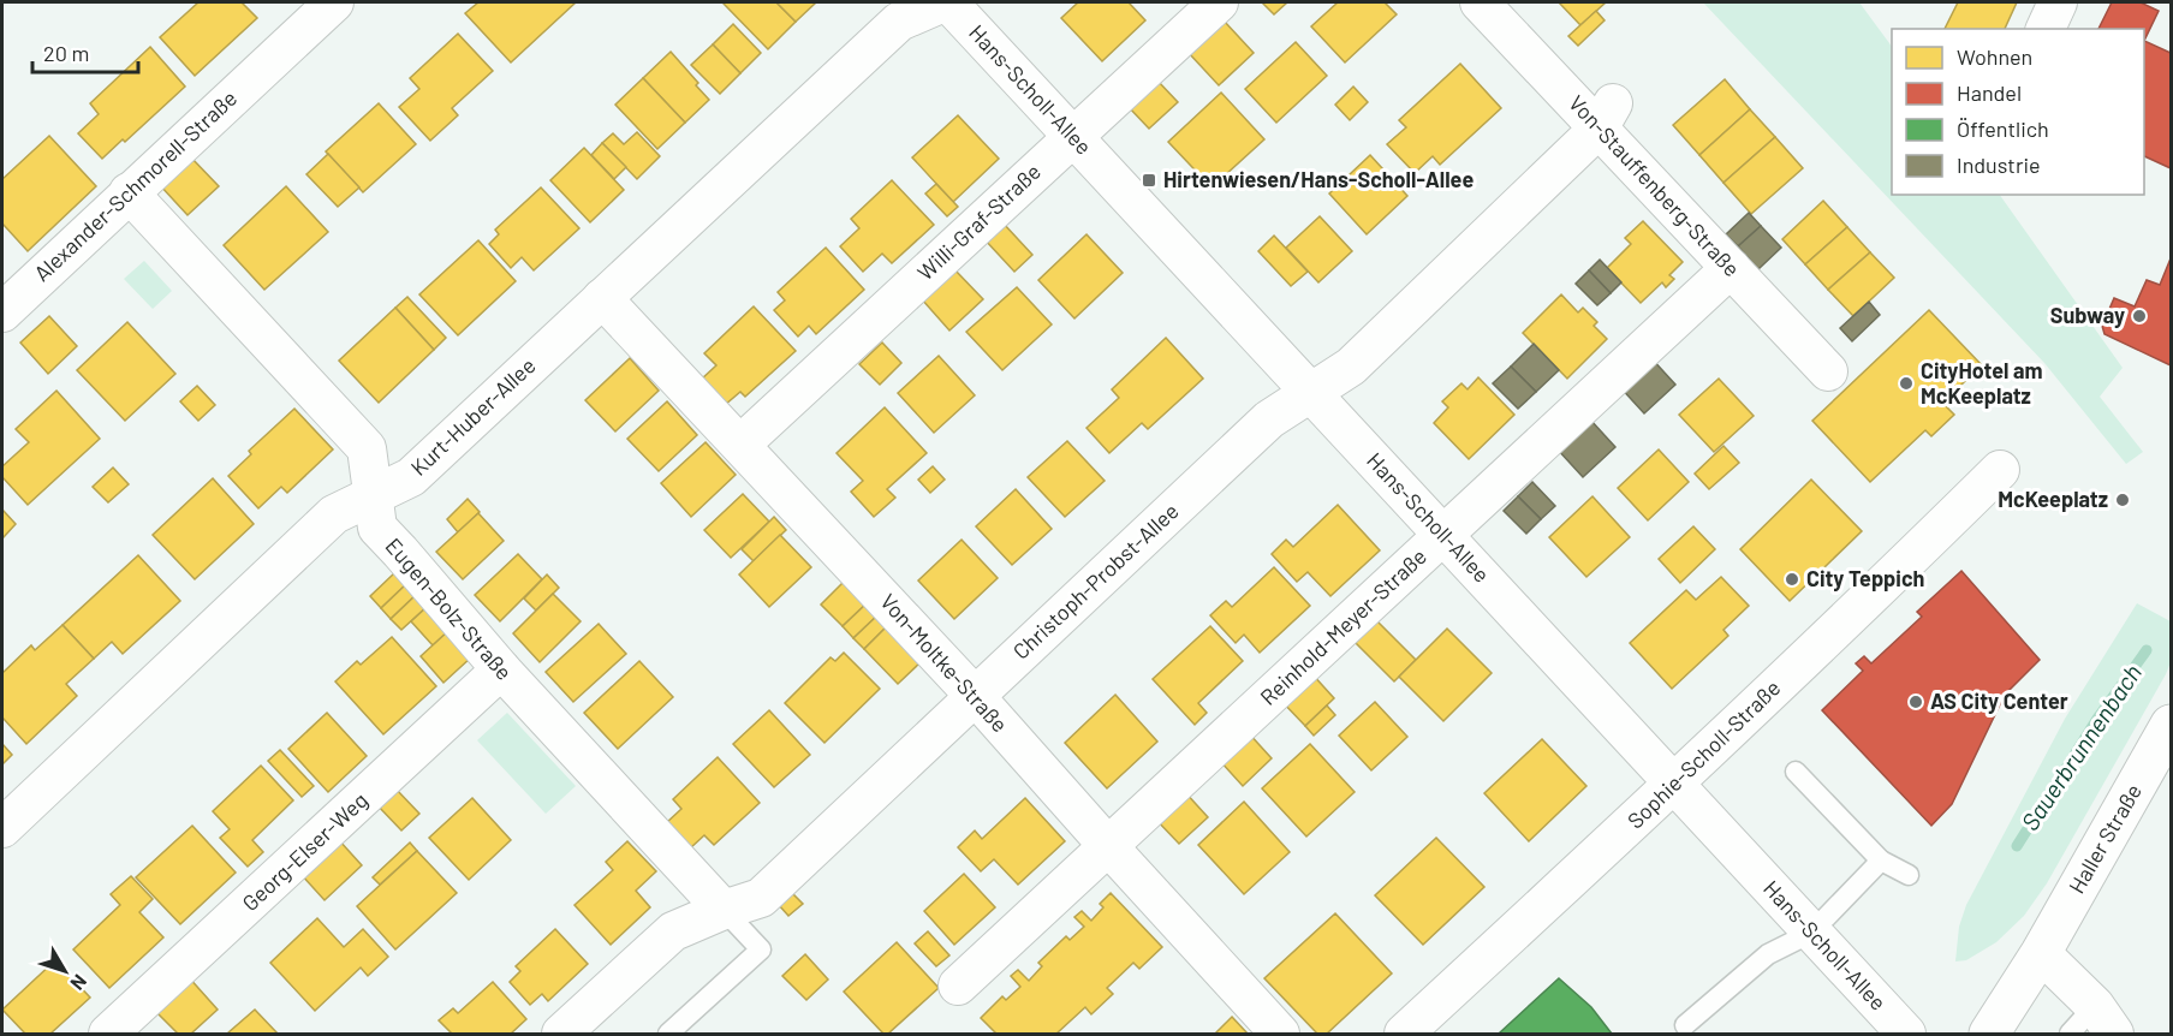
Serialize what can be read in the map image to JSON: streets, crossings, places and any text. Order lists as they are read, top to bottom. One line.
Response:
{"streets":{"main road":["Haller Straße"],"street":["Hans-Scholl-Allee","Alexander-Schmorell-Straße","Von-Stauffenberg-Straße","Willi-Graf-Straße","Kurt-Huber-Allee","Christoph-Probst-Allee","Eugen-Bolz-Straße","Reinhold-Meyer-Straße","Von-Moltke-Straße","Sophie-Scholl-Straße","Georg-Elser-Weg"]},"crossings":[["Hans-Scholl-Allee","Willi-Graf-Straße"],["Hans-Scholl-Allee","Kurt-Huber-Allee"],["Hans-Scholl-Allee","Christoph-Probst-Allee"],["Hans-Scholl-Allee","Reinhold-Meyer-Straße"],["Hans-Scholl-Allee","Sophie-Scholl-Straße"],["Alexander-Schmorell-Straße","Eugen-Bolz-Straße"],["Von-Stauffenberg-Straße","Christoph-Probst-Allee"],["Von-Stauffenberg-Straße","Reinhold-Meyer-Straße"],["Willi-Graf-Straße","Von-Moltke-Straße"],["Kurt-Huber-Allee","Eugen-Bolz-Straße"],["Kurt-Huber-Allee","Von-Moltke-Straße"],["Christoph-Probst-Allee","Eugen-Bolz-Straße"],["Christoph-Probst-Allee","Von-Moltke-Straße"],["Eugen-Bolz-Straße","Georg-Elser-Weg"],["Reinhold-Meyer-Straße","Von-Moltke-Straße"]],"water":["Sauerbrunnenbach"],"places":{"transit":["Hirtenwiesen/Hans-Scholl-Allee"],"other":["Subway","CityHotel am McKeeplatz","McKeeplatz","City Teppich","AS City Center"]},"legend":["Wohnen","Handel","Öffentlich","Industrie"],"scale_bar":"20 m","north":"bottom right"}
